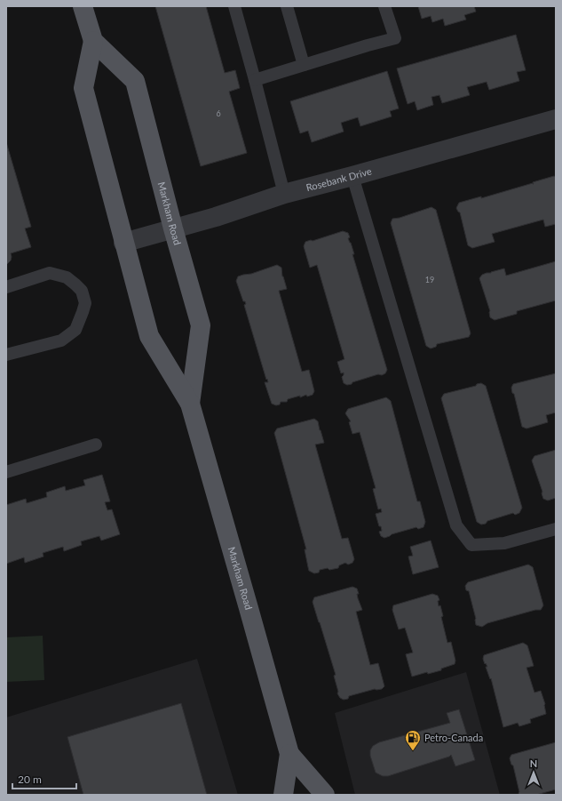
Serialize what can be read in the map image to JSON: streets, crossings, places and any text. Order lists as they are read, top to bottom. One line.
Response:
{"streets":{"main road":["Markham Road"],"street":["Rosebank Drive"]},"crossings":[["Rosebank Drive","Markham Road"]],"places":{"fuel station":["Petro-Canada"]},"house_numbers":["6","19"],"scale_bar":"20 m","north":"top"}
